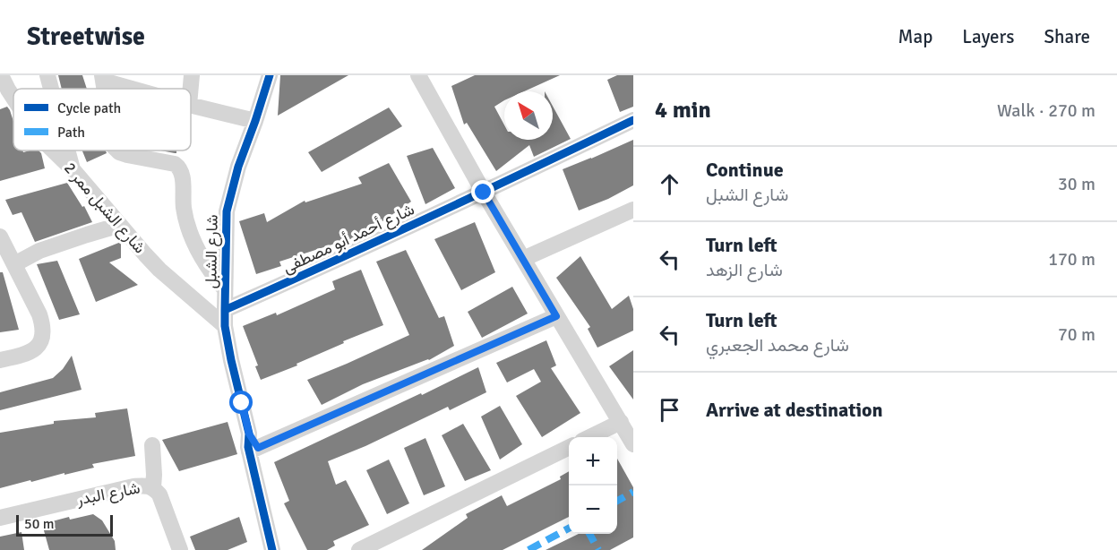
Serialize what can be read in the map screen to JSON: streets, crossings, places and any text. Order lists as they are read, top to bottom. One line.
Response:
{"streets":{"street":["شارع الشبل ممر 2","شارع أحمد أبو مصطفى","شارع الشبل","شارع البدر"]},"crossings":[["شارع الشبل ممر 2","شارع أحمد أبو مصطفى"],["شارع الشبل ممر 2","شارع الشبل"],["شارع أحمد أبو مصطفى","شارع الشبل"]],"legend":["Cycle path","Path"],"scale_bar":"50 m","north":"top left","page":{"header":"Streetwise","nav":["Map","Layers","Share"],"heading":["4 min","Walk · 270 m"],"list":[["Continue","شارع الشبل","30 m"],["Turn left","شارع الزهد","170 m"],["Turn left","شارع محمد الجعبري","70 m"],"Arrive at destination"],"map_buttons":["+","−"],"scale":"50 m"}}
